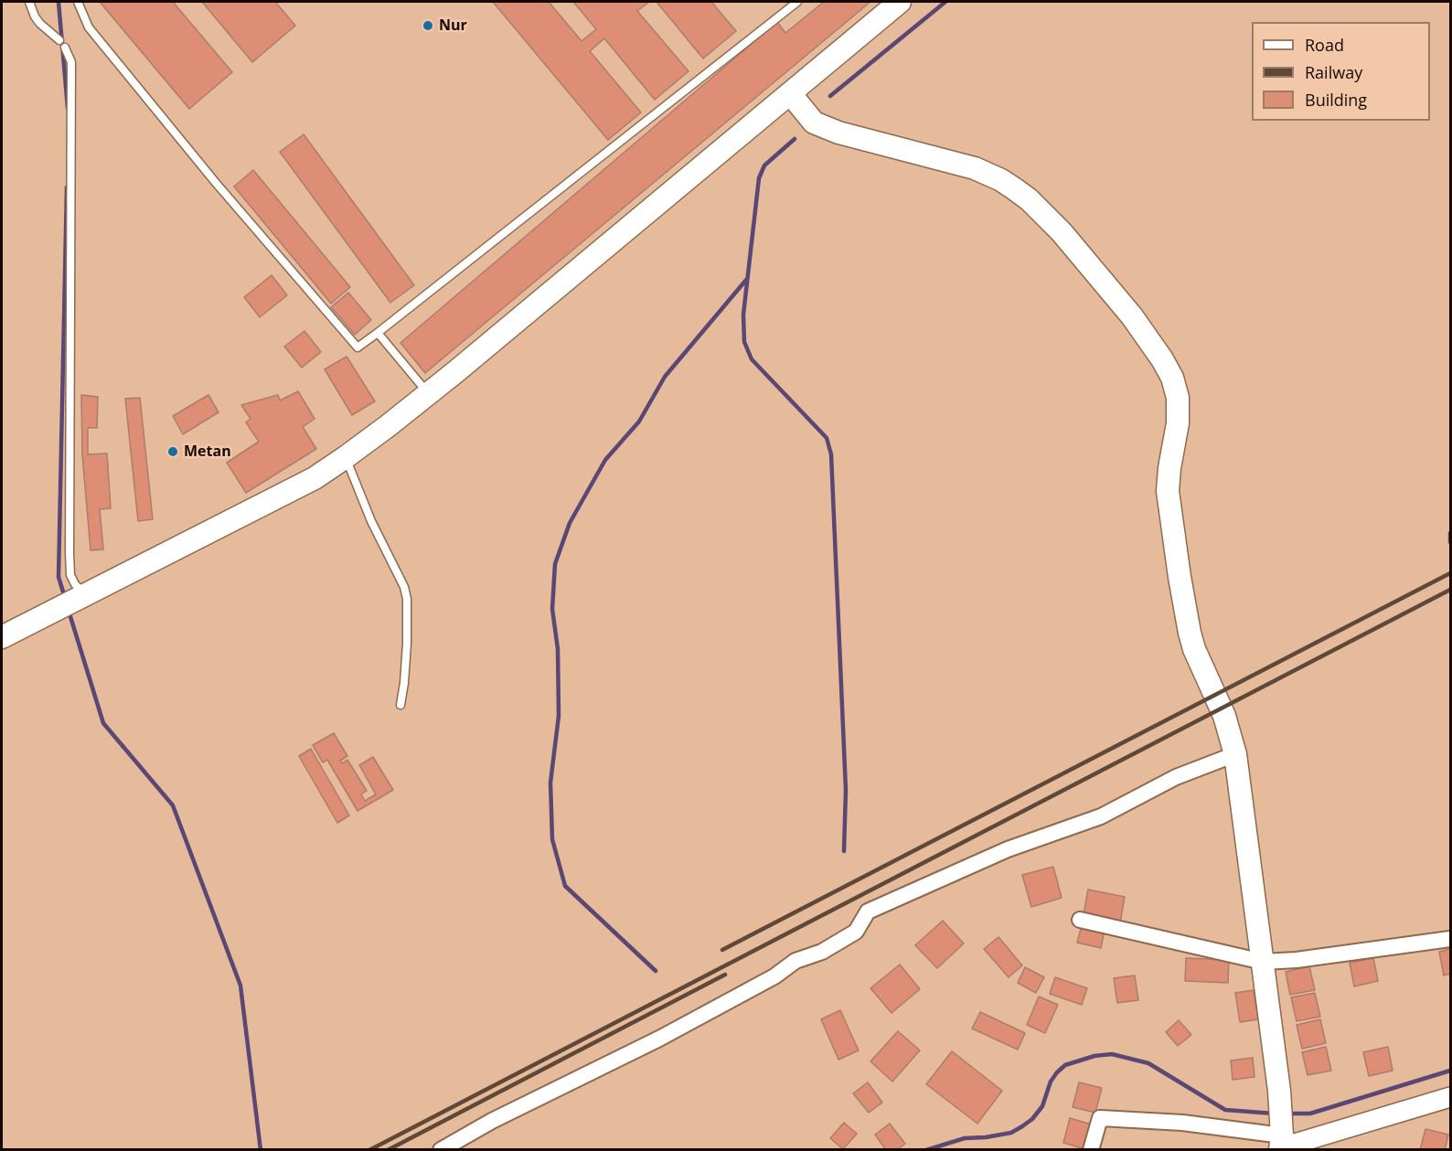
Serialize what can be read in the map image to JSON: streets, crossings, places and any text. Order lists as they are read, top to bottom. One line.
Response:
{"places":["Nur","Metan"],"legend":["Road","Railway","Building"]}
